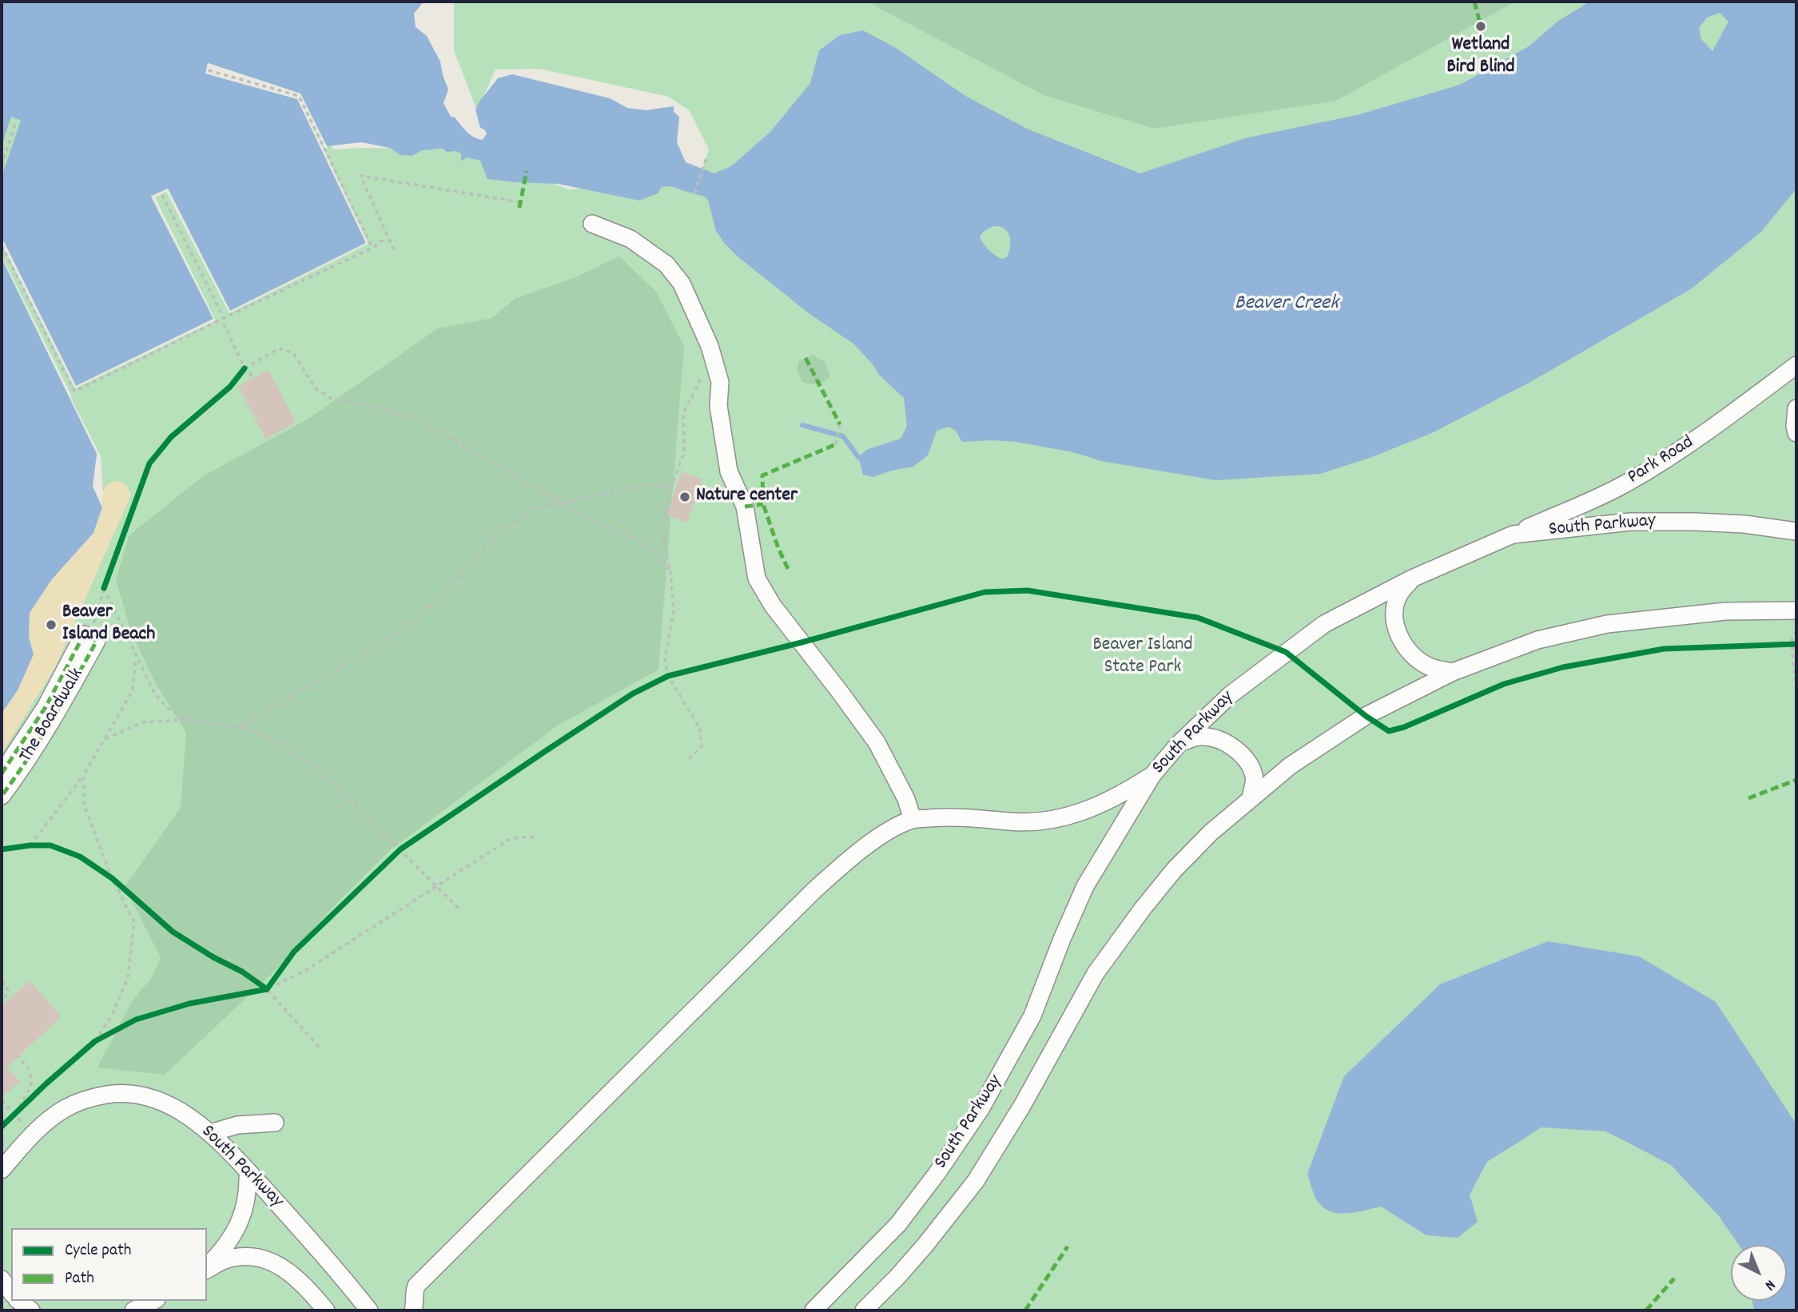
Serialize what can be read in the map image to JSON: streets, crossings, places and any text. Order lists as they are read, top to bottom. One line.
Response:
{"streets":{"street":["Park Road","South Parkway","The Boardwalk"]},"crossings":[["Park Road","South Parkway"]],"water":["Beaver Creek"],"parks":["Beaver Island State Park"],"places":["Wetland Bird Blind","Nature center","Beaver Island Beach"],"legend":["Cycle path","Path"],"north":"bottom right"}
